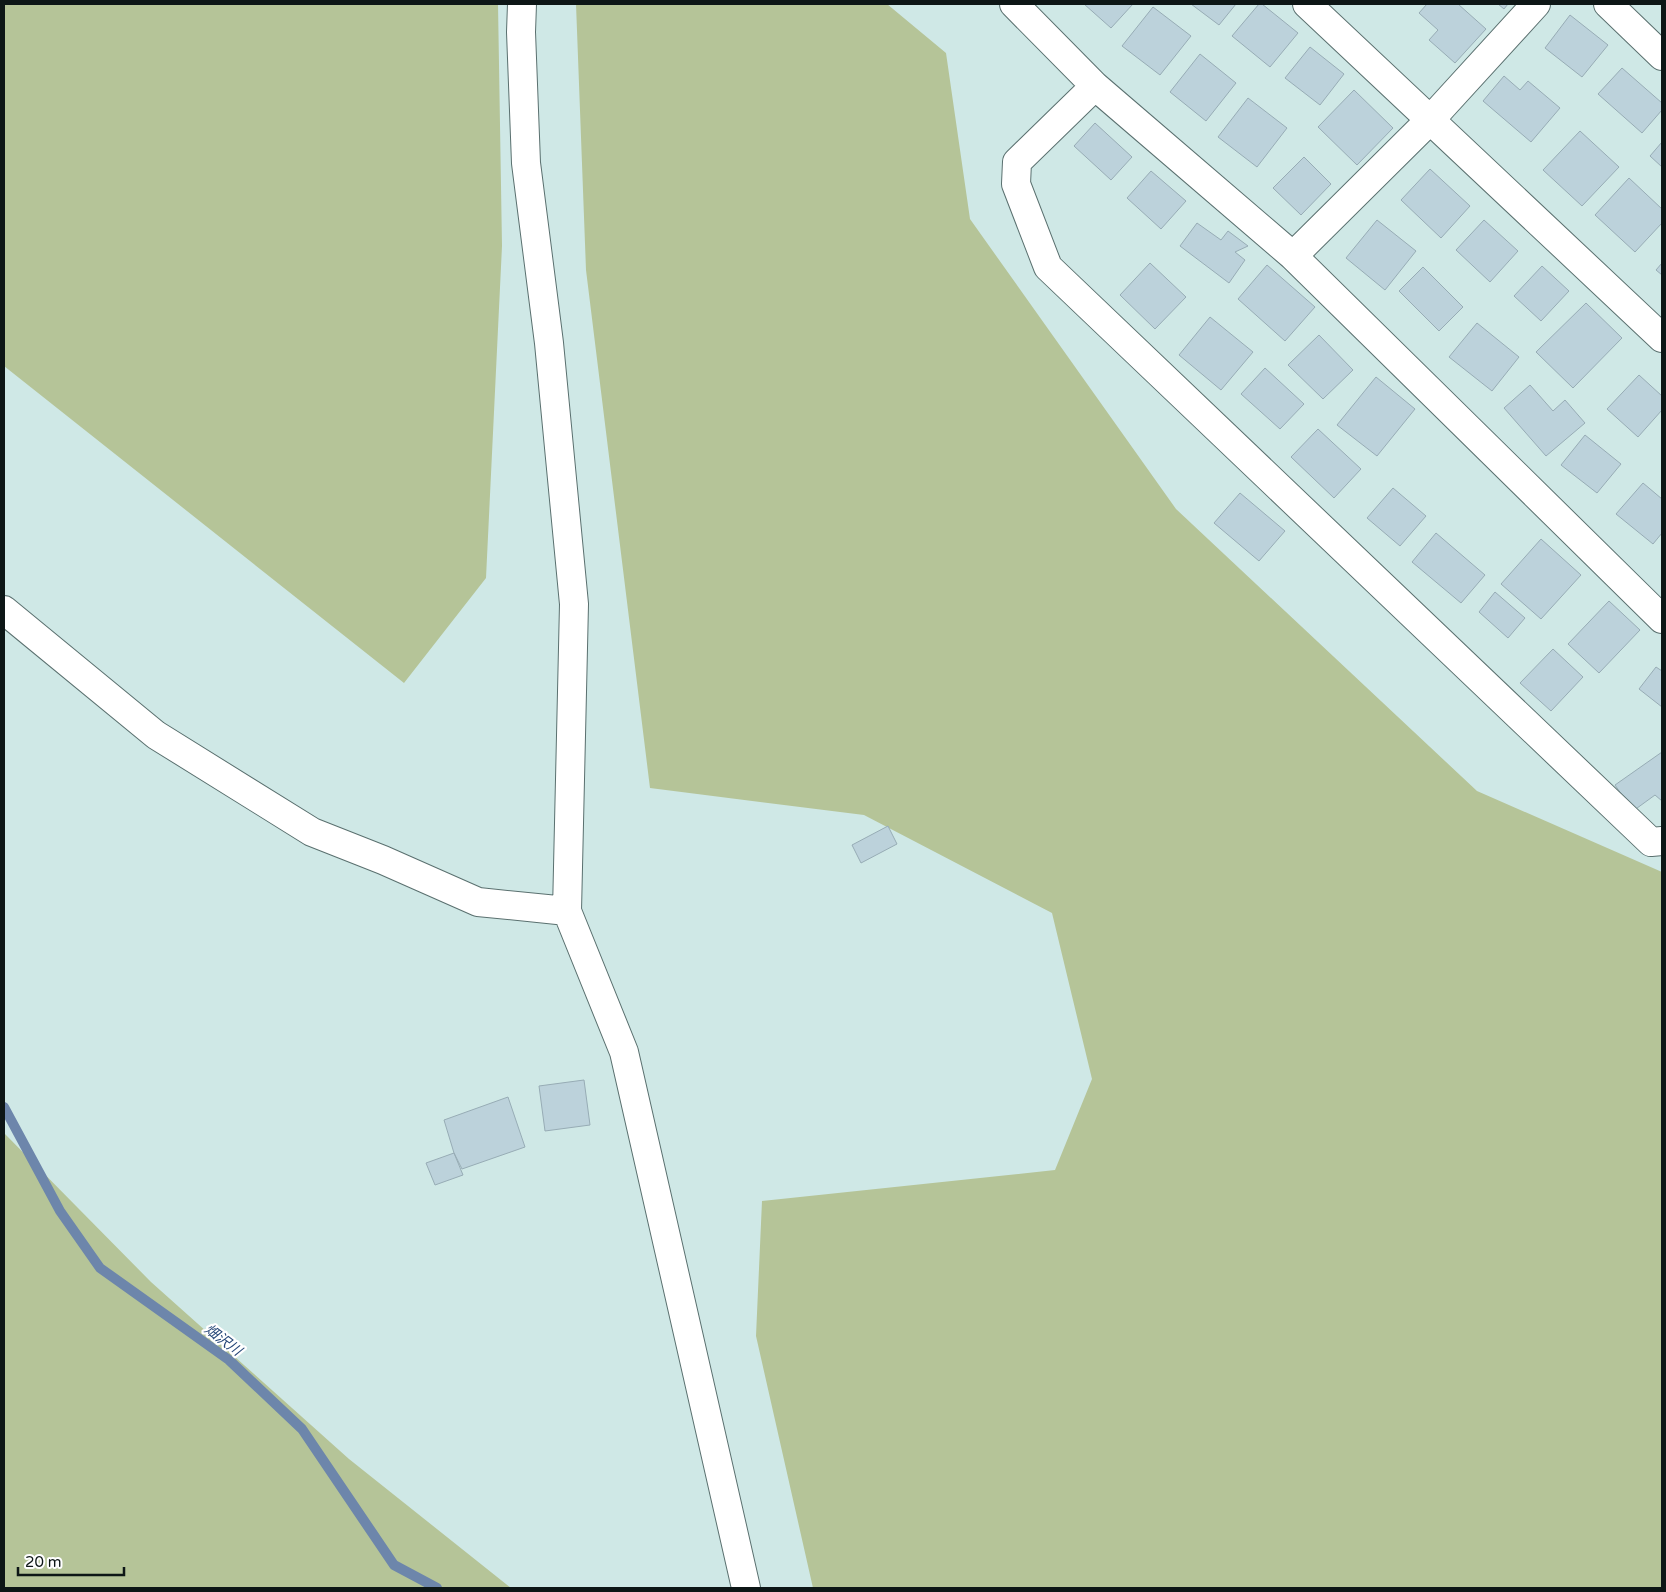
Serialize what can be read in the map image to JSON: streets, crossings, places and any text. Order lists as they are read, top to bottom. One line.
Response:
{"water":["畑沢川"],"scale_bar":"20 m"}
